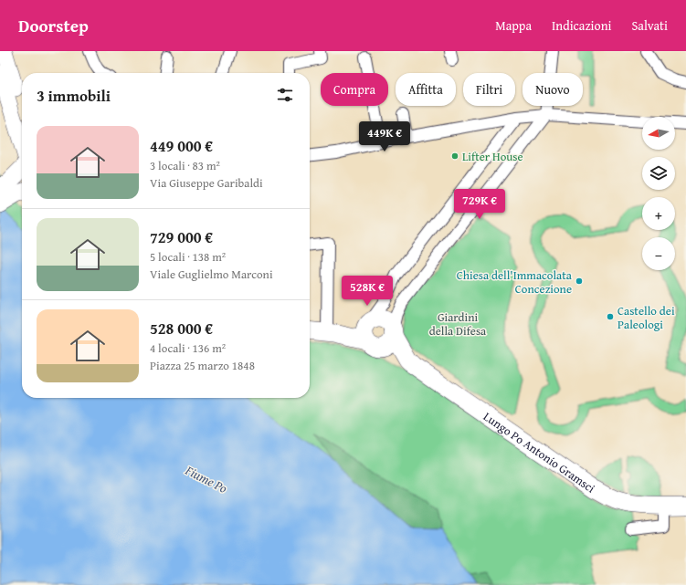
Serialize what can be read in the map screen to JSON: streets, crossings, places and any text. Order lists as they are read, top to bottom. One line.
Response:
{"streets":{"main road":["Lungo Po Antonio Gramsci"]},"water":["Fiume Po"],"parks":["Giardini della Difesa"],"places":["Lifter House","Chiesa dell'Immacolata Concezione","Castello dei Paleologi"],"north":"left","page":{"header":"Doorstep","nav":["Mappa","Indicazioni","Salvati"],"chip":["Compra","Affitta","Filtri","Nuovo"],"heading":"3 immobili","map_buttons":["+","−"],"list":[{"name":"449 000 €","note":"3 locali · 83 m² · Via Giuseppe Garibaldi"},{"name":"729 000 €","note":"5 locali · 138 m² · Viale Guglielmo Marconi"},{"name":"528 000 €","note":"4 locali · 136 m² · Piazza 25 marzo 1848"}],"price":["449K €","729K €","528K €"]}}
